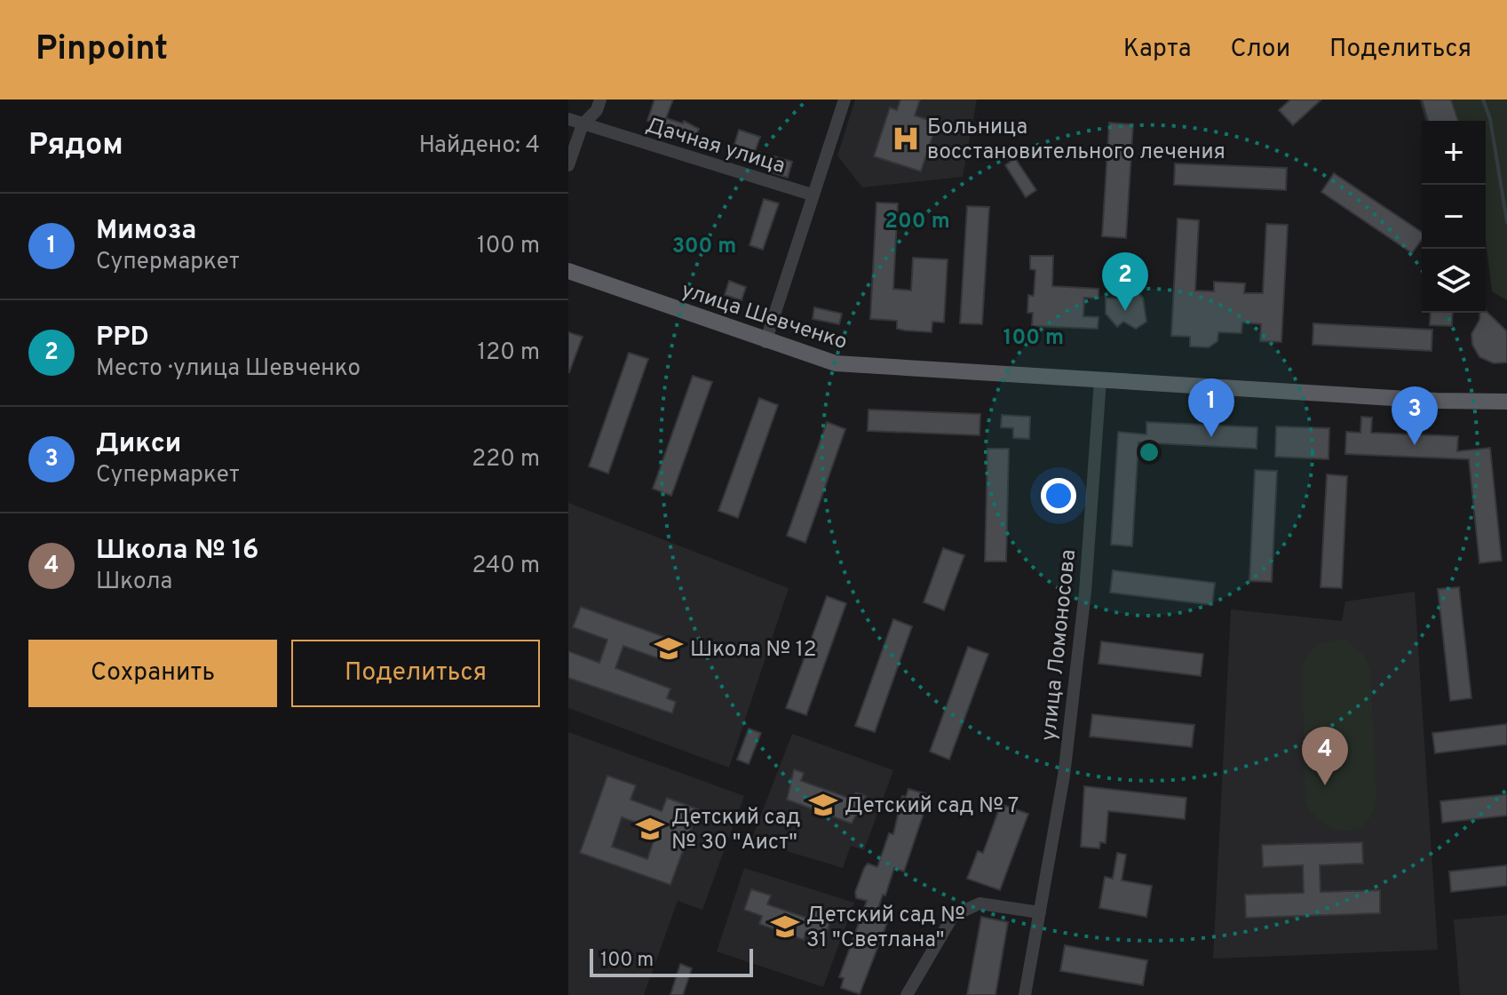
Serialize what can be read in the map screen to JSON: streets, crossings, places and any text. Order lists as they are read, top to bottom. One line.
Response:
{"streets":{"main road":["улица Шевченко"],"street":["Дачная улица","улица Ломоносова"]},"crossings":[["улица Шевченко","улица Ломоносова"]],"places":{"hospital":["Больница восстановительного лечения"],"school or university":["Школа № 12","Детский сад № 7","Детский сад № 30 \"Аист\"","Детский сад № 31 \"Светлана\""]},"scale_bar":"100 m","page":{"header":"Pinpoint","nav":["Карта","Слои","Поделиться"],"heading":["Рядом","Найдено: 4"],"map_buttons":["+","−"],"list":[{"mark":"1","name":"Мимоза","note":"Супермаркет","value":"100 m"},{"mark":"2","name":"PPD","note":"Место · улица Шевченко","value":"120 m"},{"mark":"3","name":"Дикси","note":"Супермаркет","value":"220 m"},{"mark":"4","name":"Школа № 16","note":"Школа","value":"240 m"}],"pins":["2","1","3","4"],"buttons":["Сохранить","Поделиться"],"scale":"100 m"},"rings":["200 m","300 m","100 m"]}
